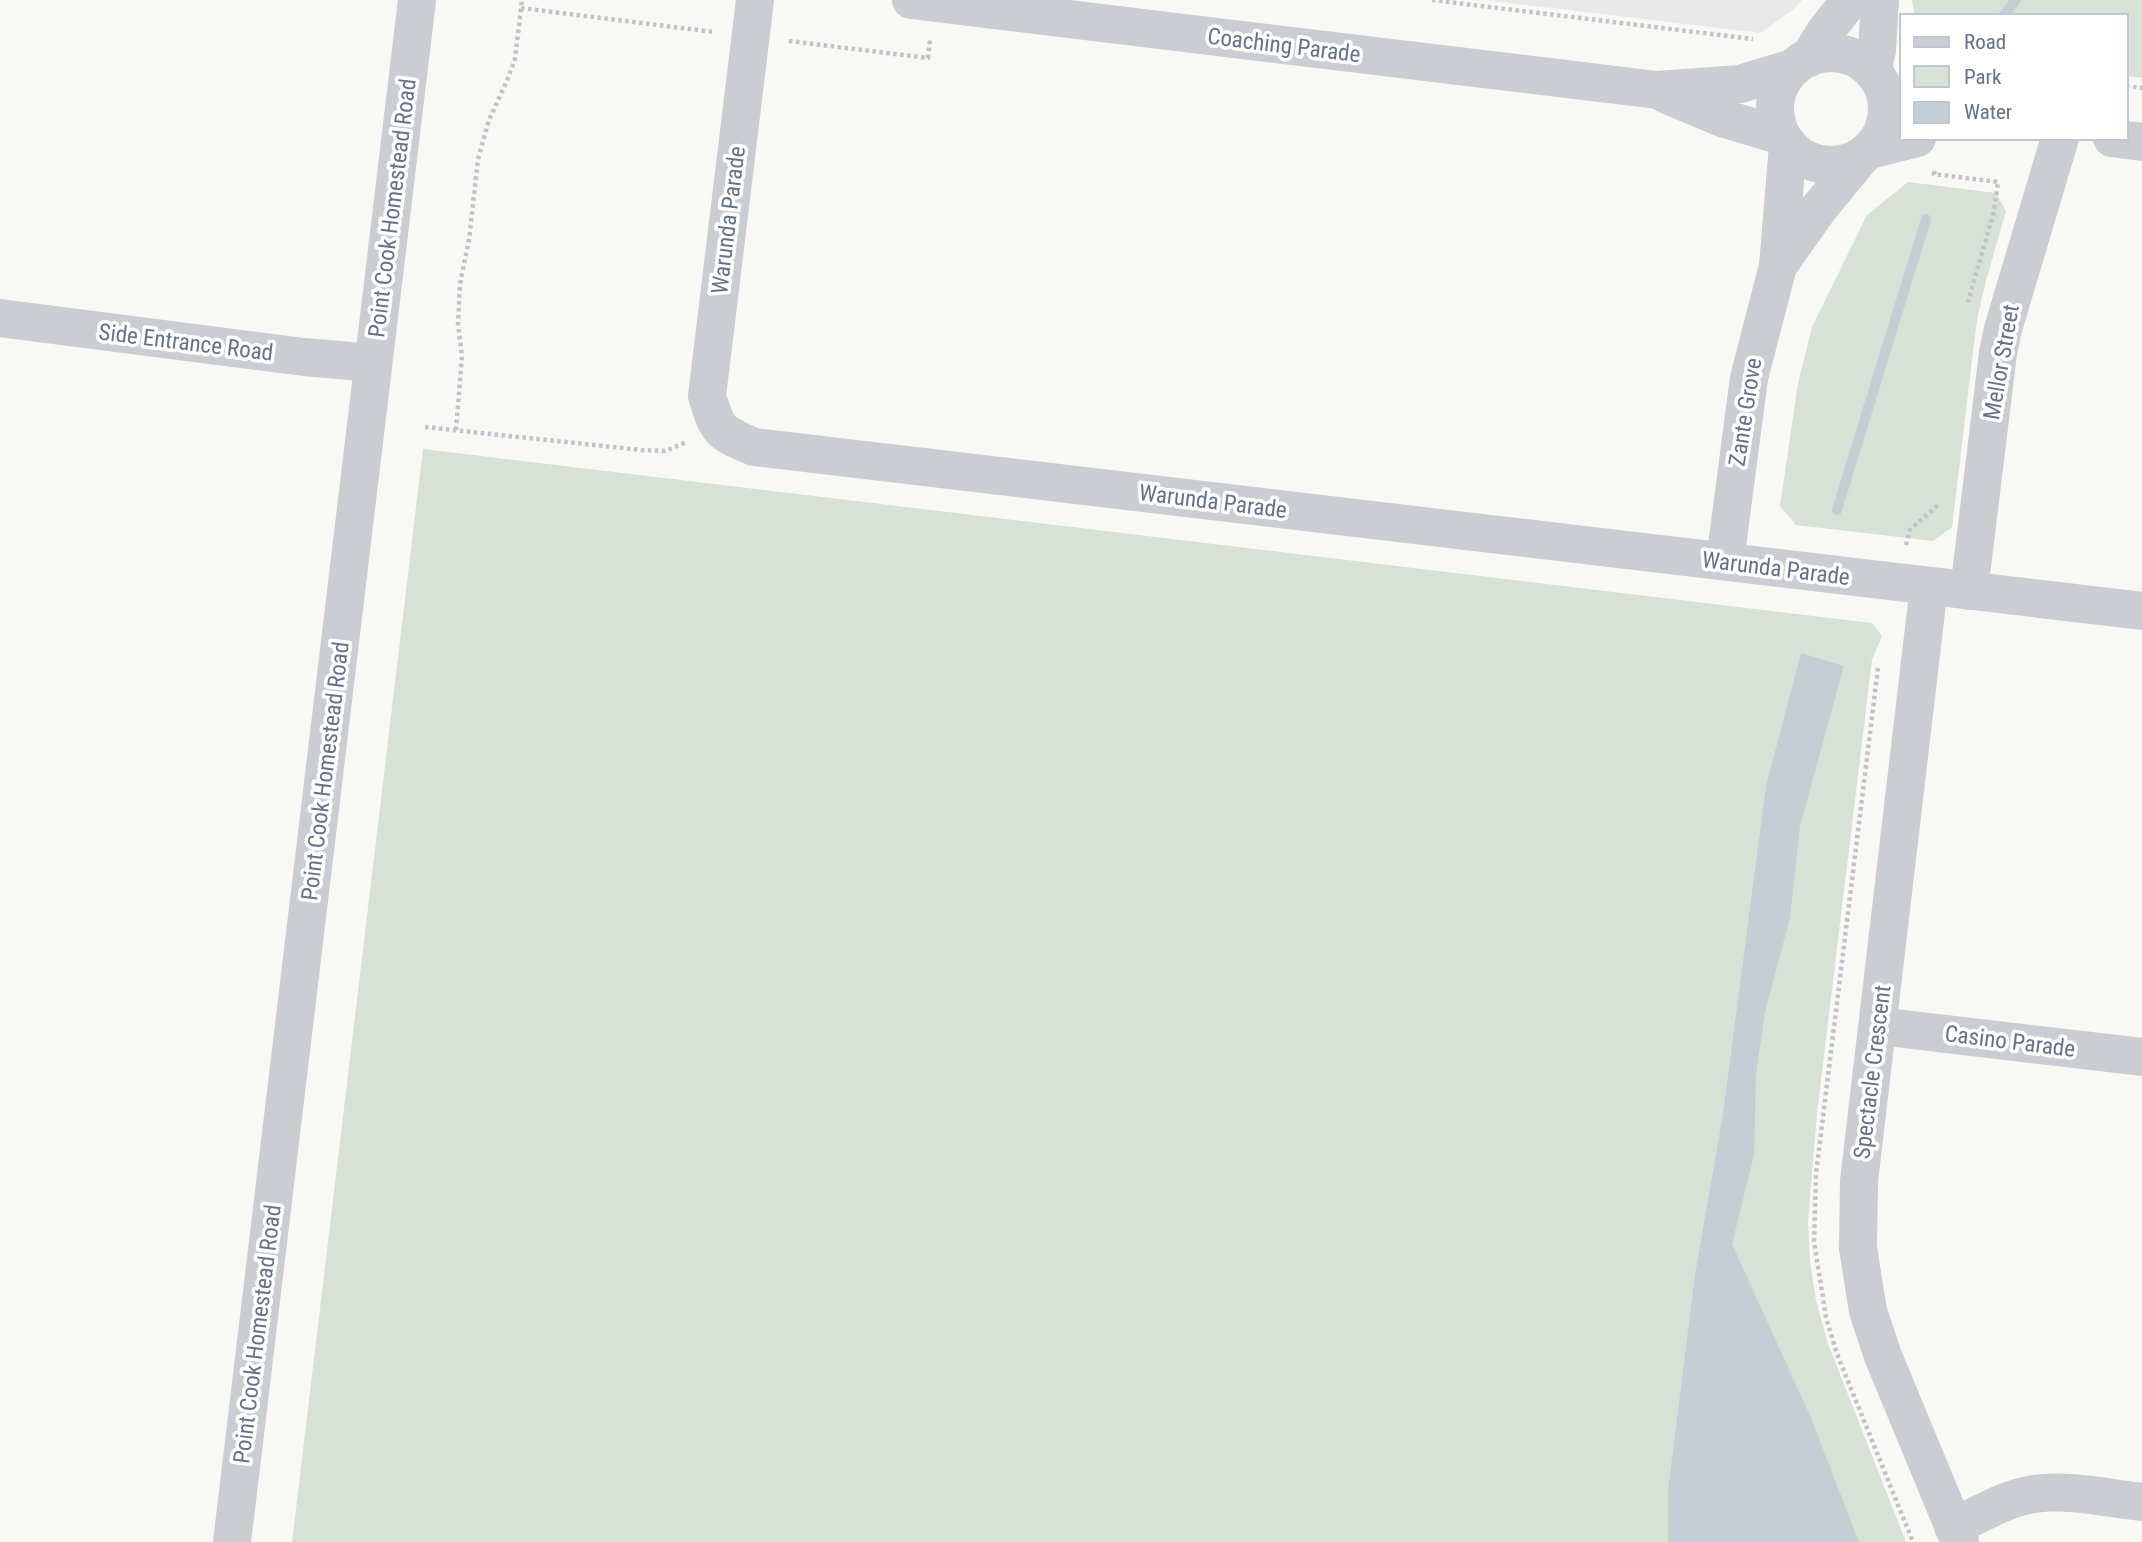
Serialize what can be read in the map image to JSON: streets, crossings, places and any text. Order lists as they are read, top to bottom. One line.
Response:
{"streets":{"street":["Coaching Parade","Point Cook Homestead Road","Warunda Parade","Side Entrance Road","Mellor Street","Zante Grove","Casino Parade","Spectacle Crescent"]},"crossings":[["Coaching Parade","Zante Grove"],["Point Cook Homestead Road","Side Entrance Road"],["Warunda Parade","Mellor Street"],["Warunda Parade","Zante Grove"],["Warunda Parade","Spectacle Crescent"],["Casino Parade","Spectacle Crescent"]],"legend":["Road","Park","Water"]}
